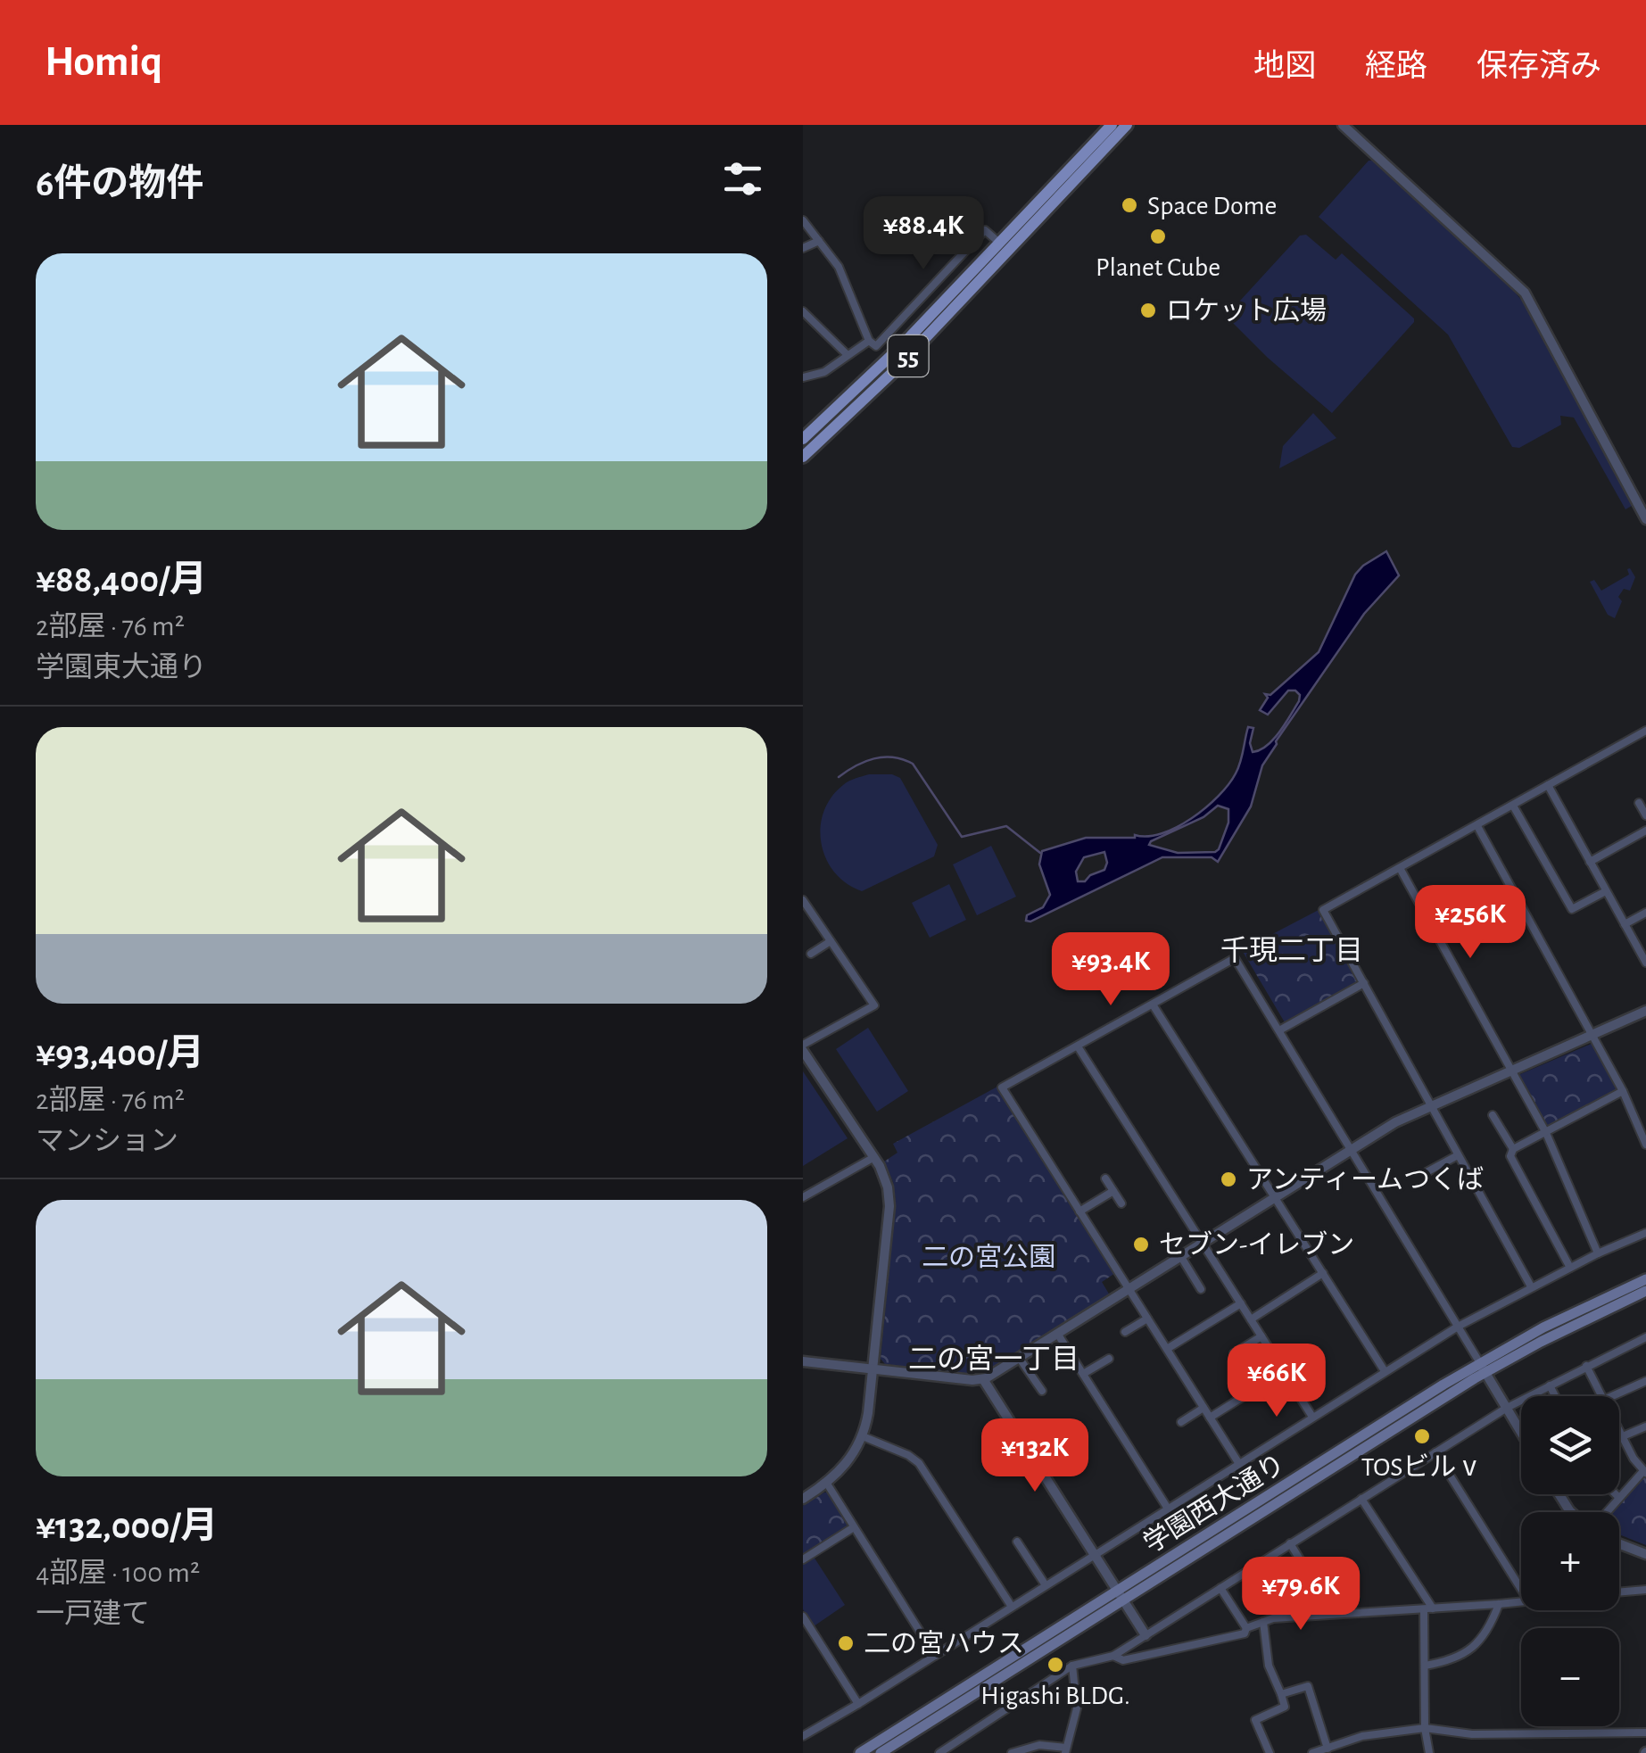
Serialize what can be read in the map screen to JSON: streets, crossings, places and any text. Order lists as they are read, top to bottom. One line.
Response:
{"streets":{"main road":["55","学園西大通り"]},"districts":["千現二丁目","二の宮一丁目"],"parks":["二の宮公園"],"places":["Space Dome","Planet Cube","ロケット広場","アンティームつくば","セブン-イレブン","TOSビルⅴ","二の宮ハウス","Higashi BLDG."],"page":{"header":"Homiq","nav":["地図","経路","保存済み"],"heading":"6件の物件","price":["¥88.4K","¥256K","¥93.4K","¥66K","¥132K","¥79.6K"],"list":[{"name":"¥88,400/月","note":"2部屋 · 76 m² · 学園東大通り"},{"name":"¥93,400/月","note":"2部屋 · 76 m² · マンション"},{"name":"¥132,000/月","note":"4部屋 · 100 m² · 一戸建て"}],"map_buttons":["+","−"]}}
